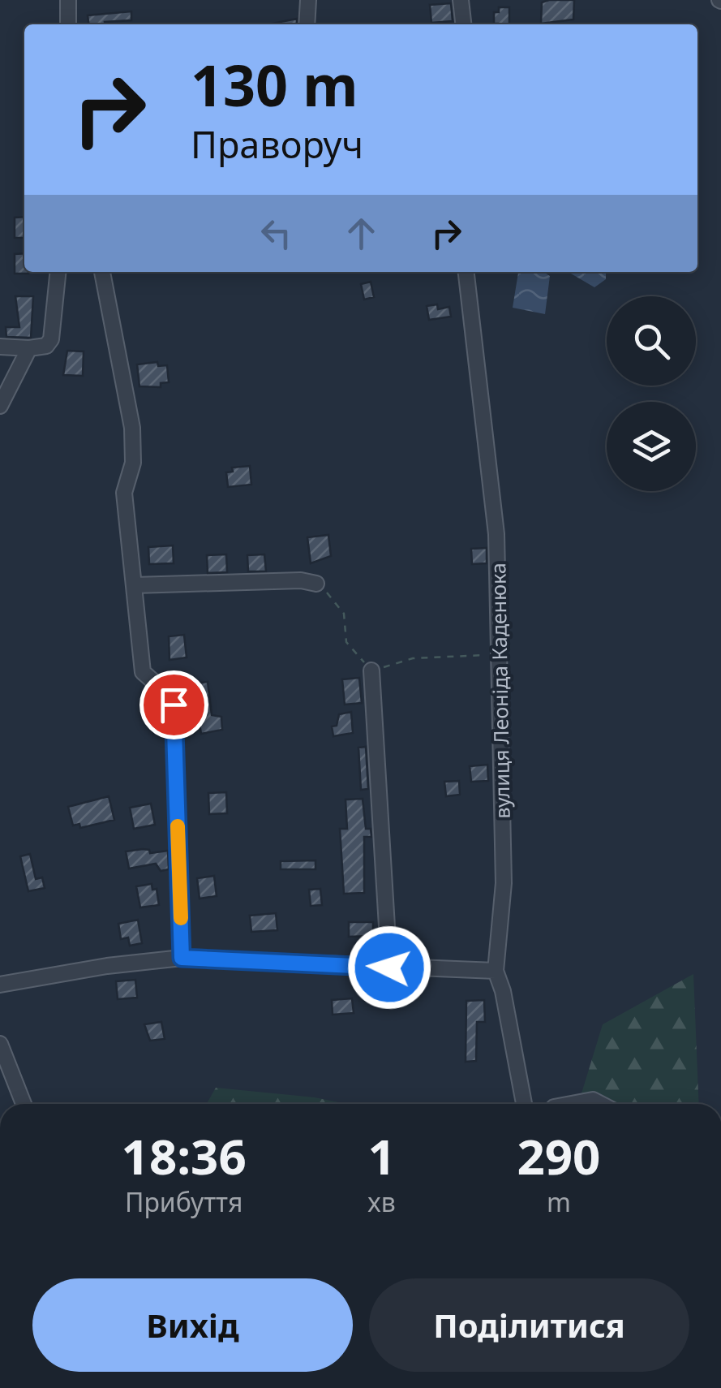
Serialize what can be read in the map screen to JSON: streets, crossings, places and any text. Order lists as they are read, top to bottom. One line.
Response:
{"streets":{"street":["вулиця Леоніда Каденюка"]},"page":{"turn":["130 m","Праворуч"],"eta":["18:36","Прибуття","1","хв","290","m"],"buttons":["Вихід","Поділитися"]}}
